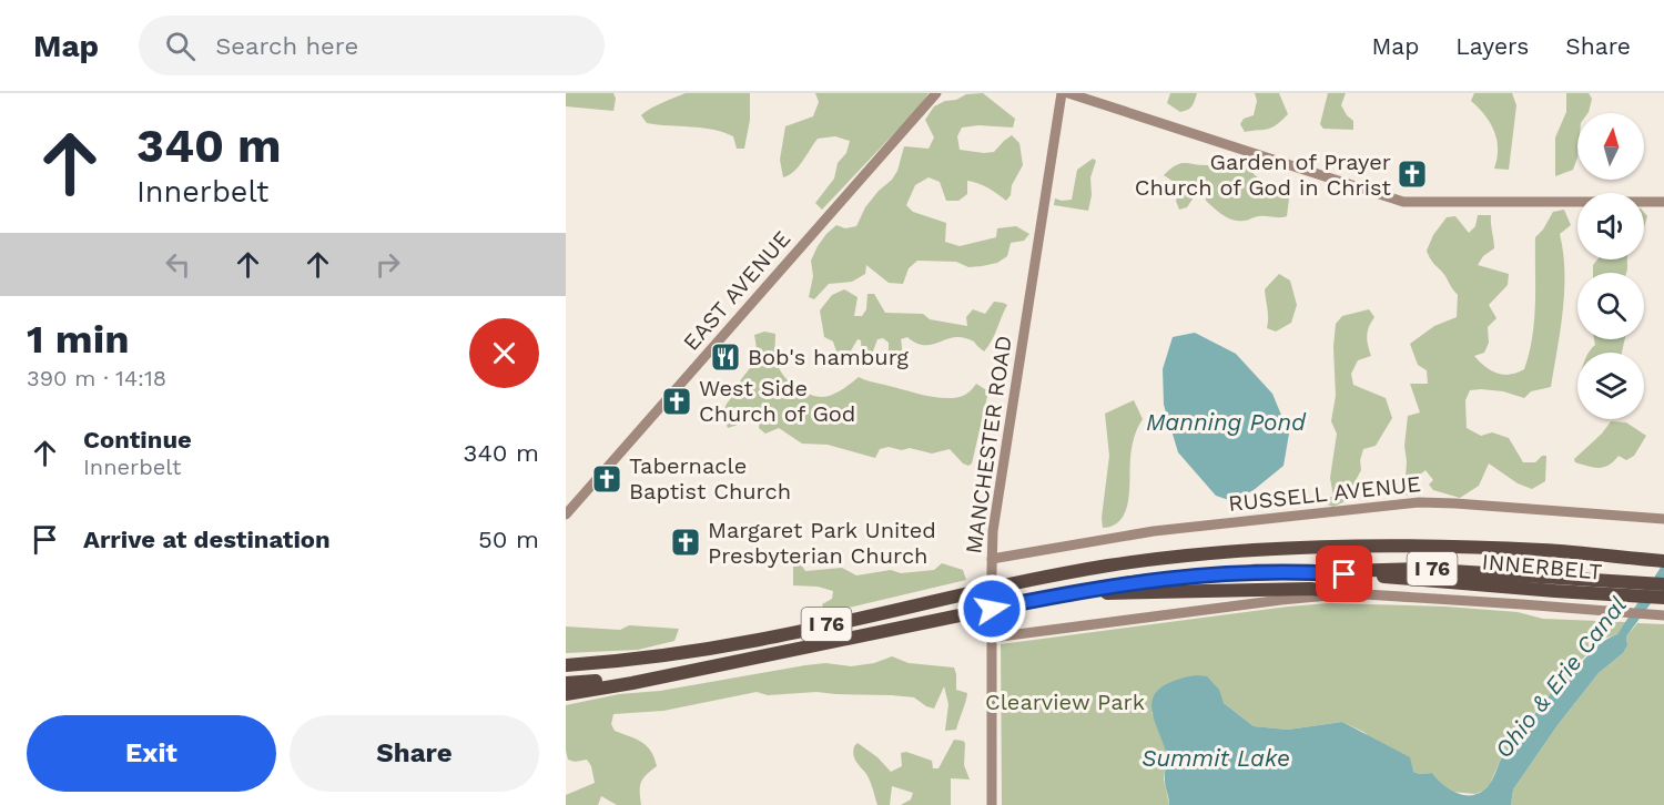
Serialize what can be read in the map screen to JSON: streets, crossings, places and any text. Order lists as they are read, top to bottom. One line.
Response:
{"streets":{"highway":["INNERBELT","I 76"],"main road":["EAST AVENUE","MANCHESTER ROAD","RUSSELL AVENUE"]},"crossings":[["MANCHESTER ROAD","RUSSELL AVENUE"],["INNERBELT","I 76"]],"water":["Manning Pond","Ohio & Erie Canal","Summit Lake"],"parks":["Clearview Park"],"places":{"church":["Garden of Prayer Church of God in Christ","West Side Church of God","Tabernacle Baptist Church","Margaret Park United Presbyterian Church"],"restaurant":["Bob's hamburg"]},"north":"top","page":{"header":"Map","search":"Search here","nav":["Map","Layers","Share"],"turn":["340 m","Innerbelt"],"heading":["1 min","390 m · 14:18"],"list":[{"name":"Continue","note":"Innerbelt","value":"340 m"},{"name":"Arrive at destination","value":"50 m"}],"buttons":["Exit","Share"]}}
